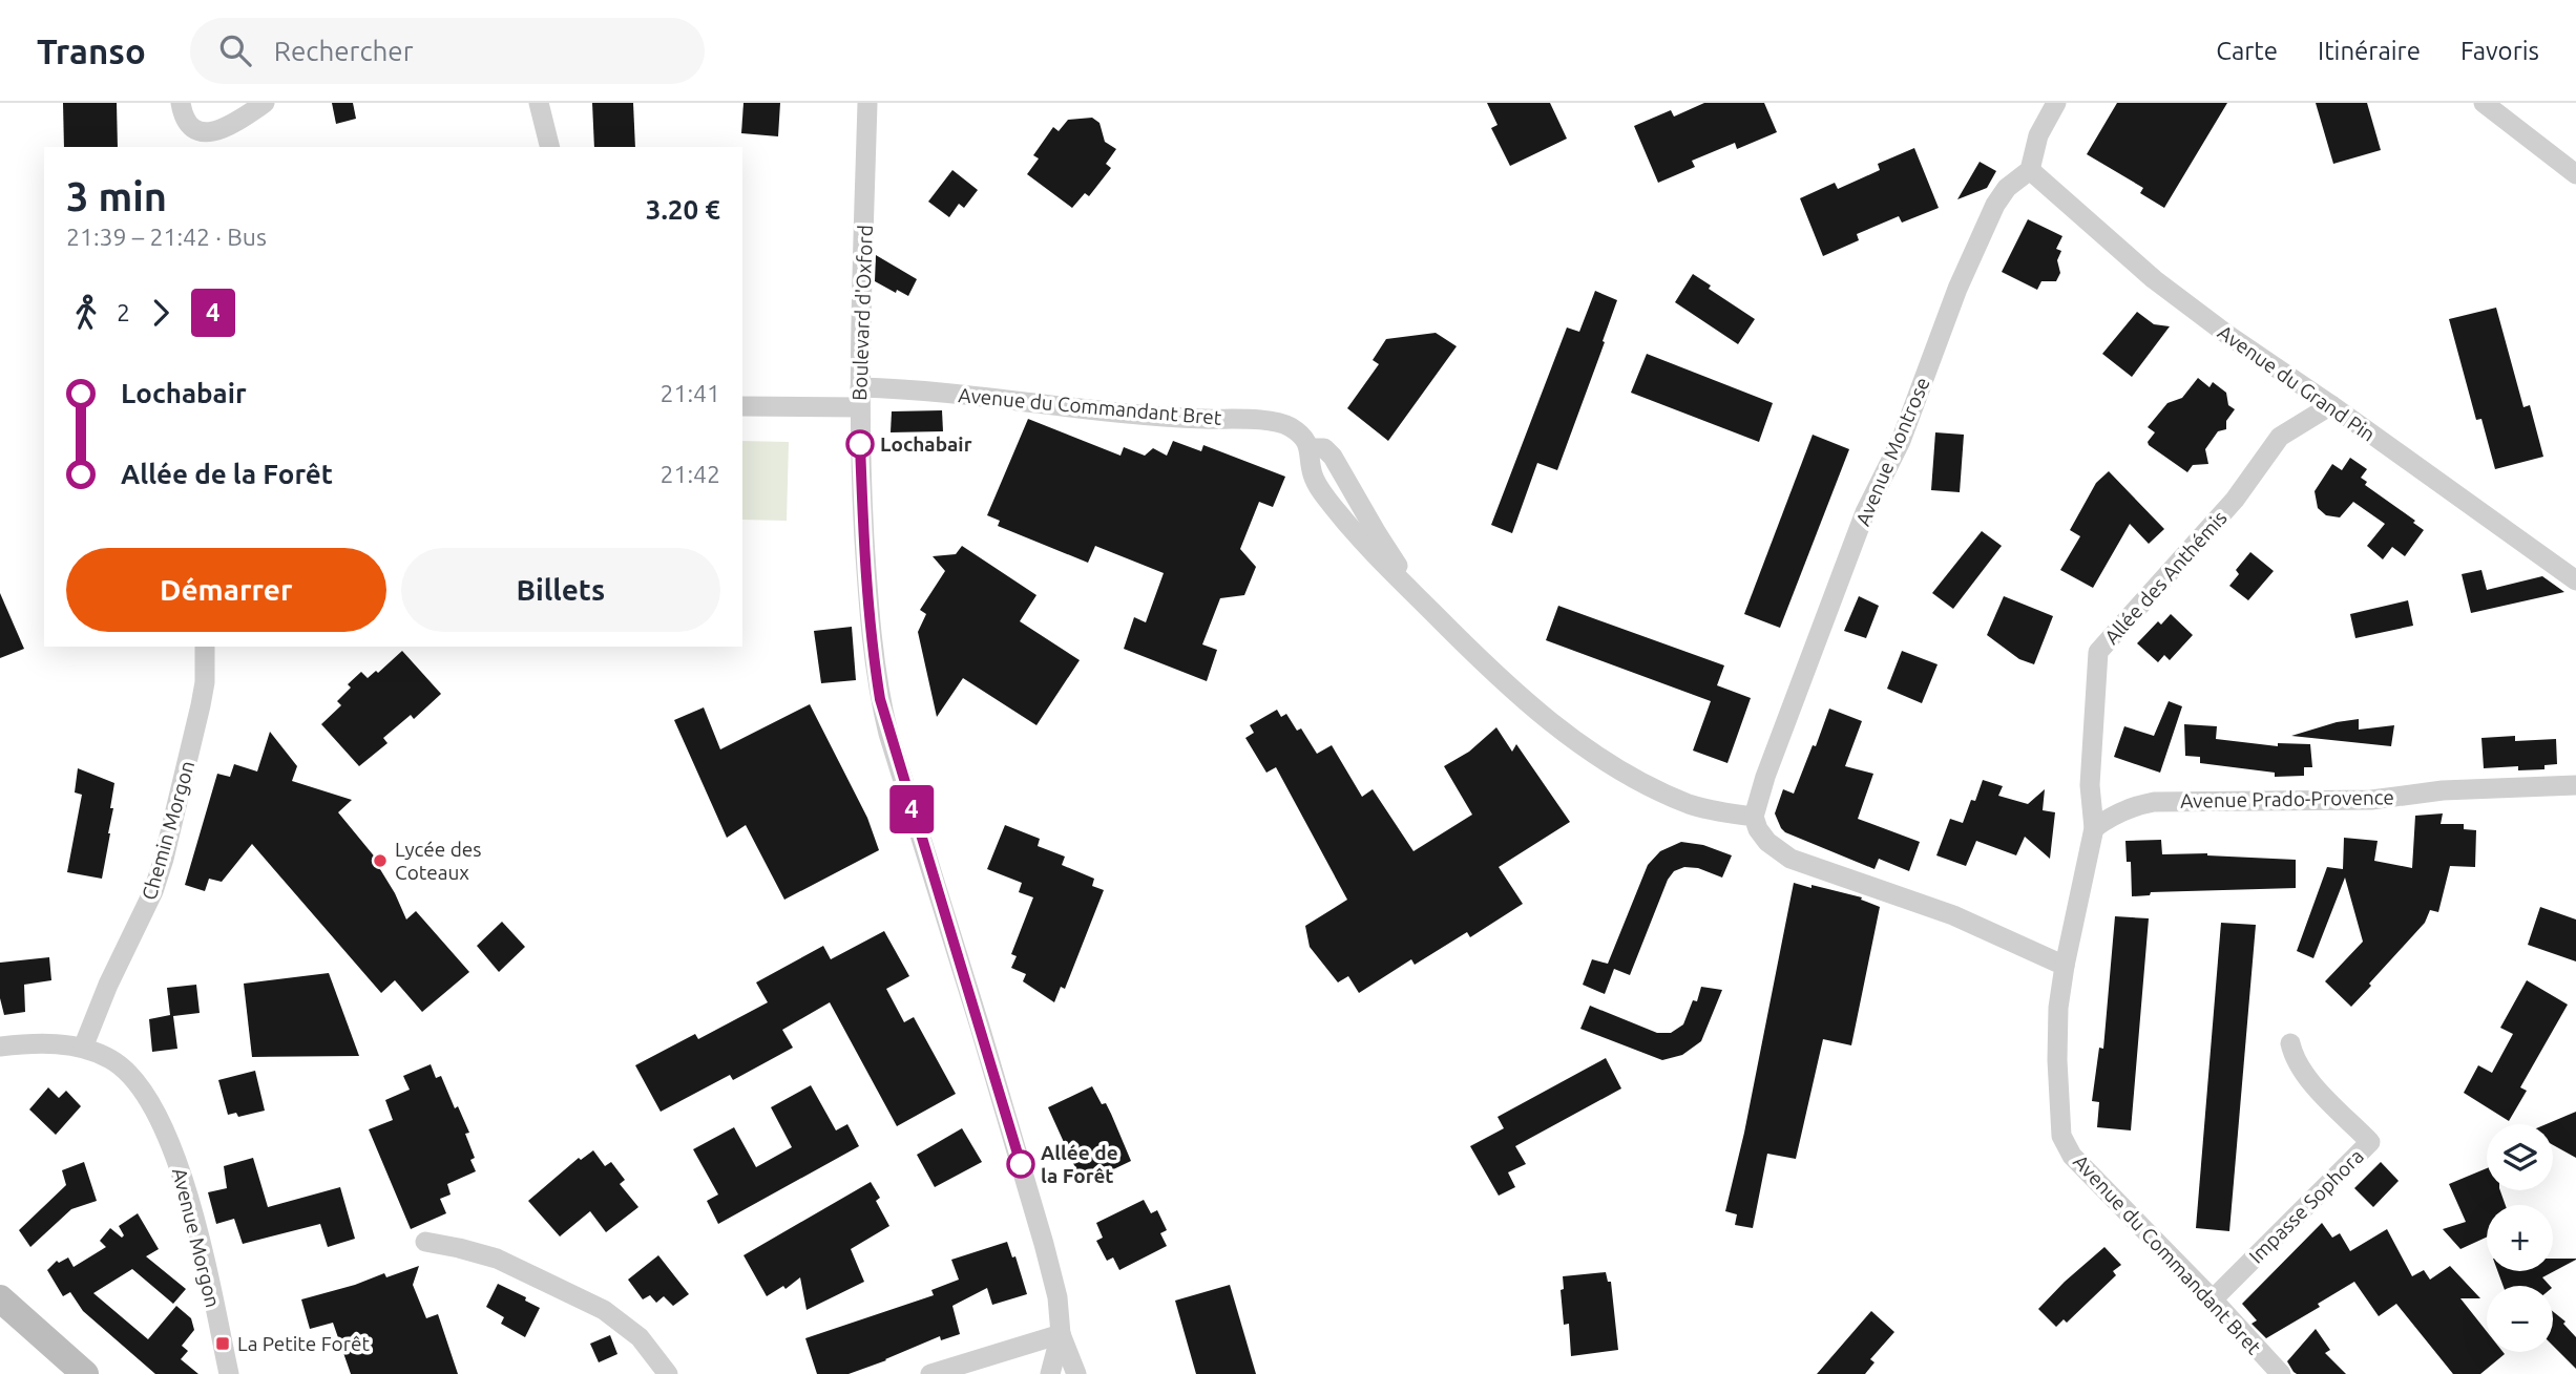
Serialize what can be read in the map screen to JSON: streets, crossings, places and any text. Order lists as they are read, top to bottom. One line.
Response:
{"streets":{"street":["Boulevard d'Oxford","Avenue du Grand Pin","Avenue du Commandant Bret","Avenue Montrose","Allée des Anthémis","Avenue Prado-Provence","Chemin Morgon","Impasse Sophora","Avenue Morgon"]},"crossings":[["Boulevard d'Oxford","Avenue du Commandant Bret"],["Avenue du Grand Pin","Avenue Montrose"],["Avenue du Grand Pin","Allée des Anthémis"],["Avenue du Commandant Bret","Avenue Montrose"],["Avenue du Commandant Bret","Allée des Anthémis"],["Avenue du Commandant Bret","Impasse Sophora"],["Allée des Anthémis","Avenue Prado-Provence"],["Chemin Morgon","Avenue Morgon"]],"places":{"other":["Lochabair","Lycée des Coteaux","Allée de la Forêt"],"transit":["La Petite Forêt"]},"lines":["bus line 4"],"page":{"header":"Transo","search":"Rechercher","nav":["Carte","Itinéraire","Favoris"],"on_map":"4","heading":["3 min","21:39 – 21:42 · Bus","3.20 €"],"legs":["2","4"],"list":[{"name":"Lochabair","value":"21:41"},{"name":"Allée de la Forêt","value":"21:42"}],"buttons":["Démarrer","Billets"],"map_buttons":["+","−"]}}
